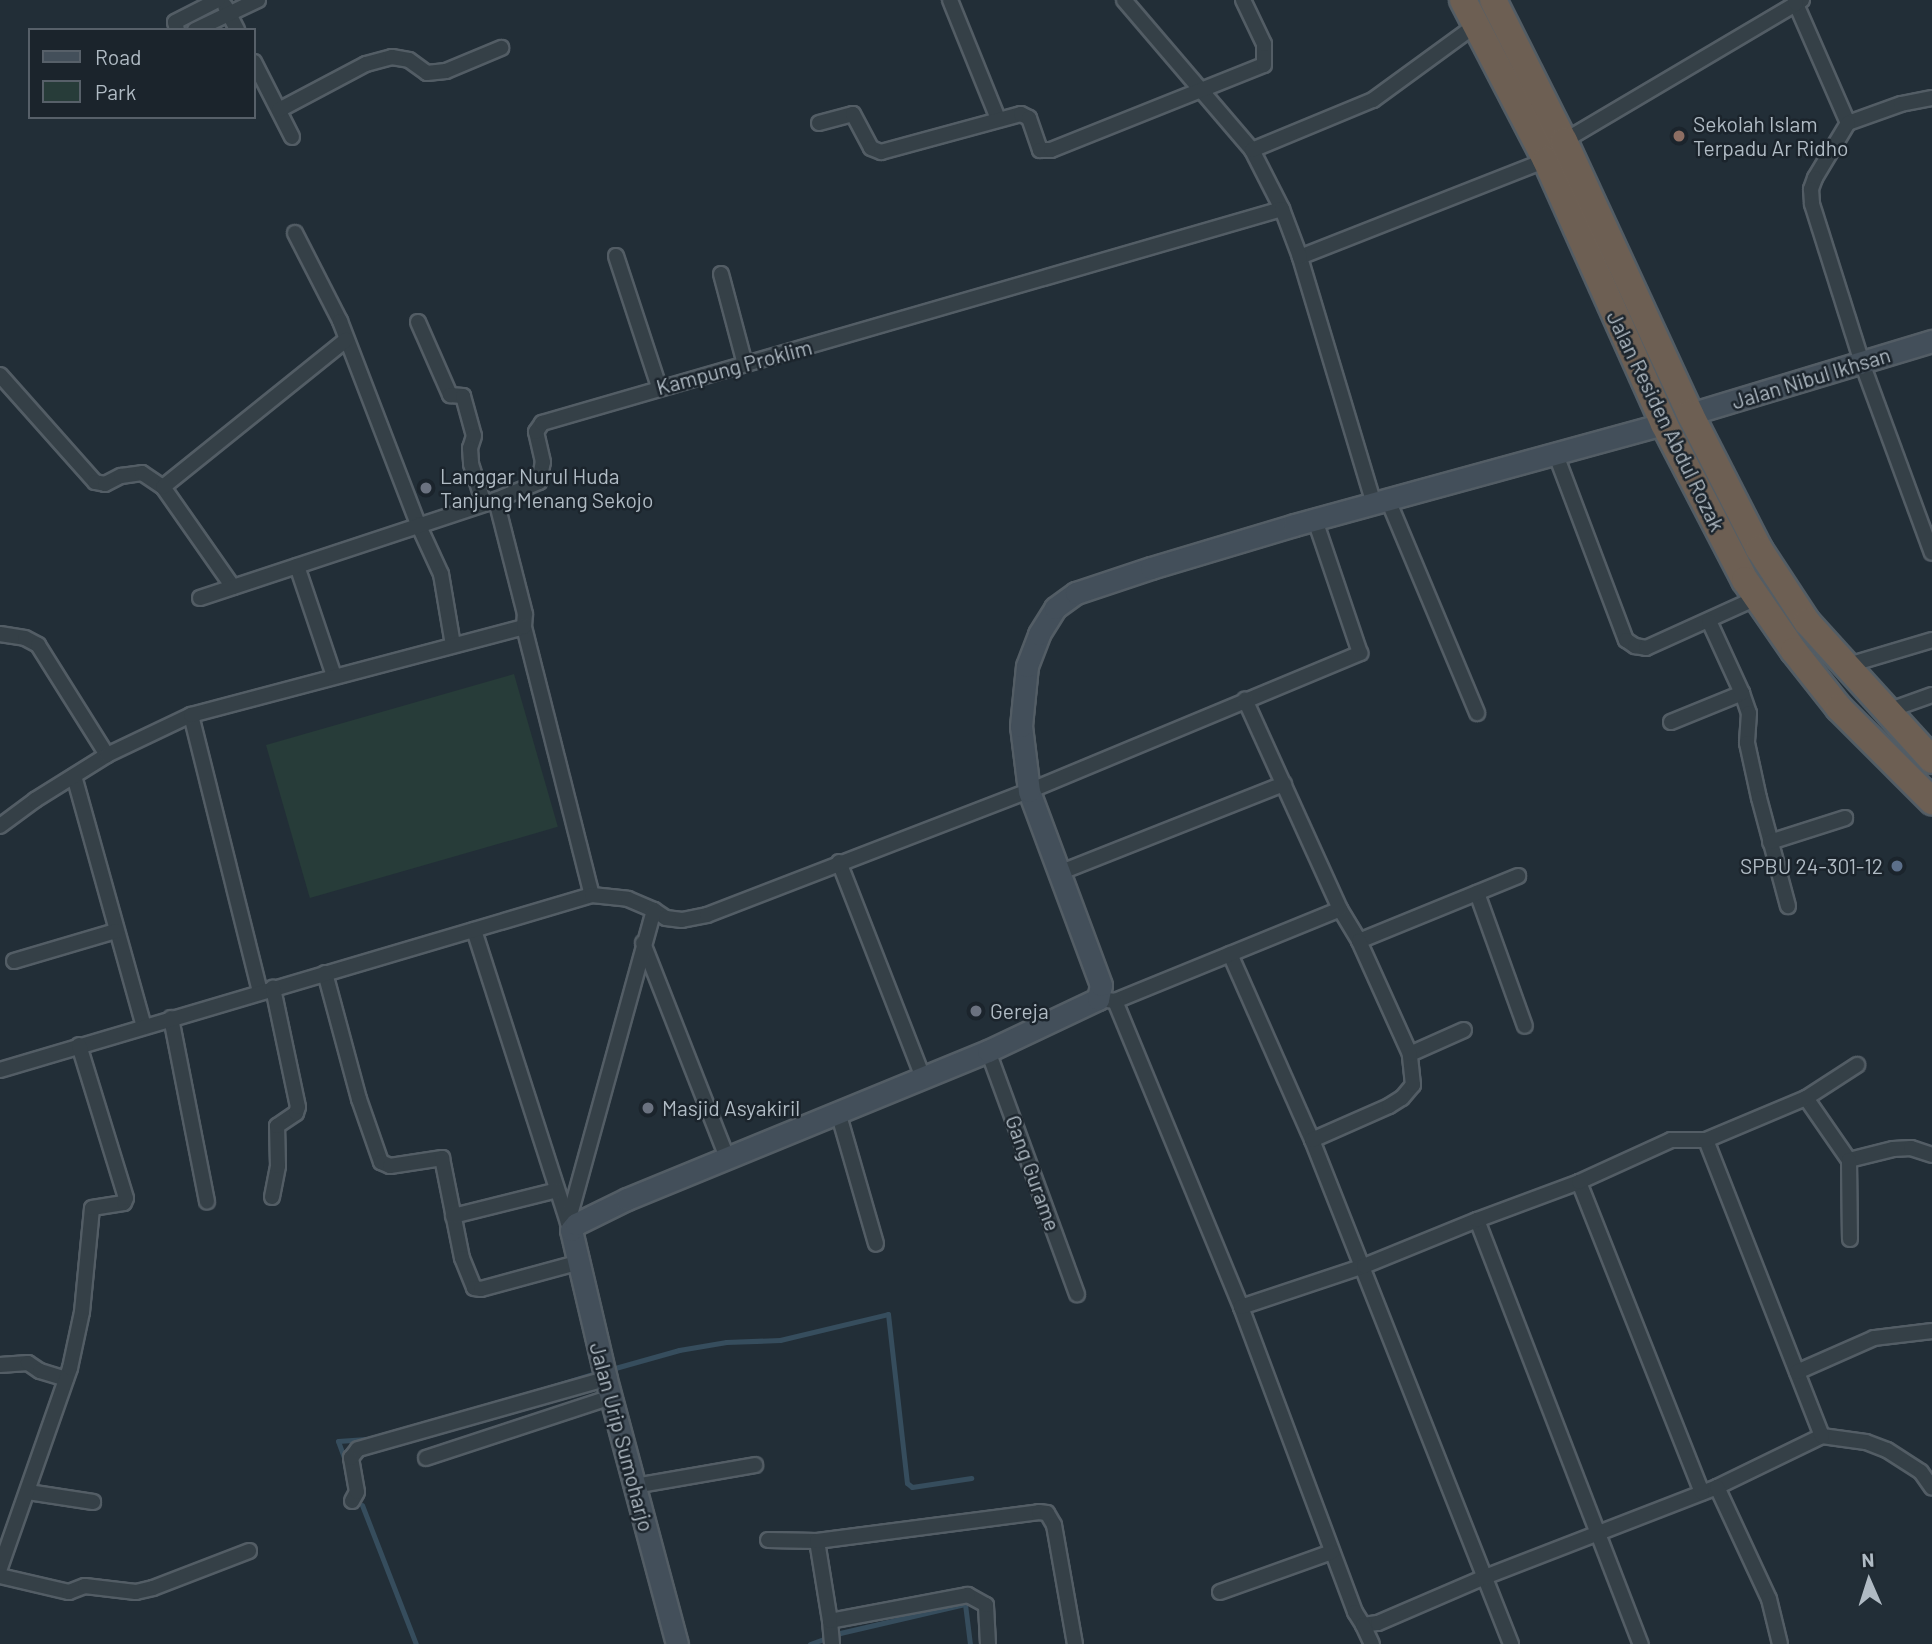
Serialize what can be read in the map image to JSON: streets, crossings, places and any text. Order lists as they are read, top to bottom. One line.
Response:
{"streets":{"highway":["Jalan Residen Abdul Rozak"],"street":["Kampung Proklim","Jalan Nibul Ikhsan","Gang Gurame","Jalan Urip Sumoharjo"]},"crossings":[["Jalan Nibul Ikhsan","Jalan Residen Abdul Rozak"]],"places":["Sekolah Islam Terpadu Ar Ridho","Langgar Nurul Huda Tanjung Menang Sekojo","SPBU 24-301-12","Gereja","Masjid Asyakiril"],"legend":["Road","Park"],"north":"top"}
